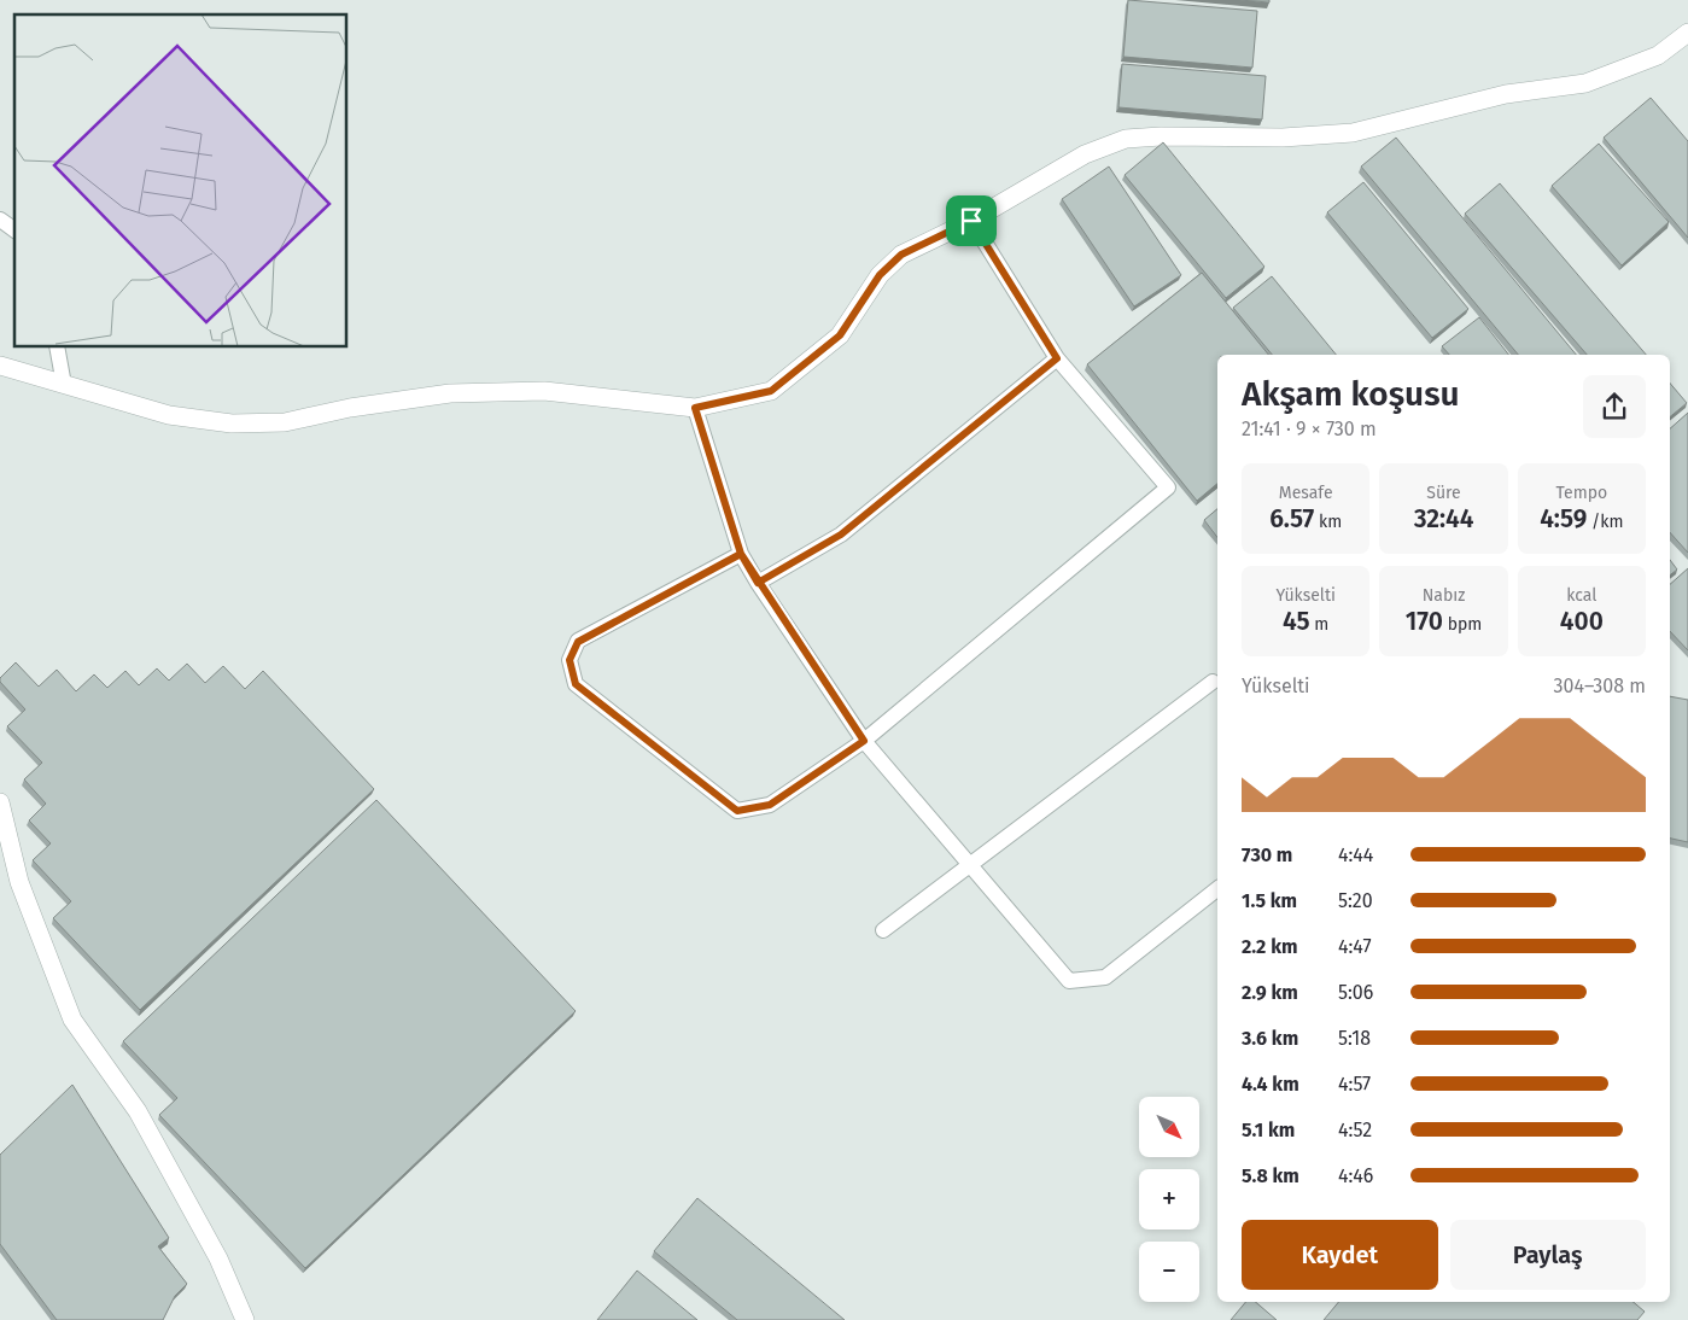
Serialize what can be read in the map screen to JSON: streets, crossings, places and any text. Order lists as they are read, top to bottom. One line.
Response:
{"north":"bottom right","page":{"heading":["Akşam koşusu","21:41 · 9 × 730 m"],"stats":[["Mesafe","6.57 km"],["Süre","32:44"],["Tempo","4:59 /km"],["Yükselti","45 m"],["Nabız","170 bpm"],["kcal","400"]],"chart":["Yükselti","304–308 m"],"list":[{"name":"730 m","note":"4:44"},{"name":"1.5 km","note":"5:20"},{"name":"2.2 km","note":"4:47"},{"name":"2.9 km","note":"5:06"},{"name":"3.6 km","note":"5:18"},{"name":"4.4 km","note":"4:57"},{"name":"5.1 km","note":"4:52"},{"name":"5.8 km","note":"4:46"}],"map_buttons":["+","−"],"buttons":["Kaydet","Paylaş"]}}
